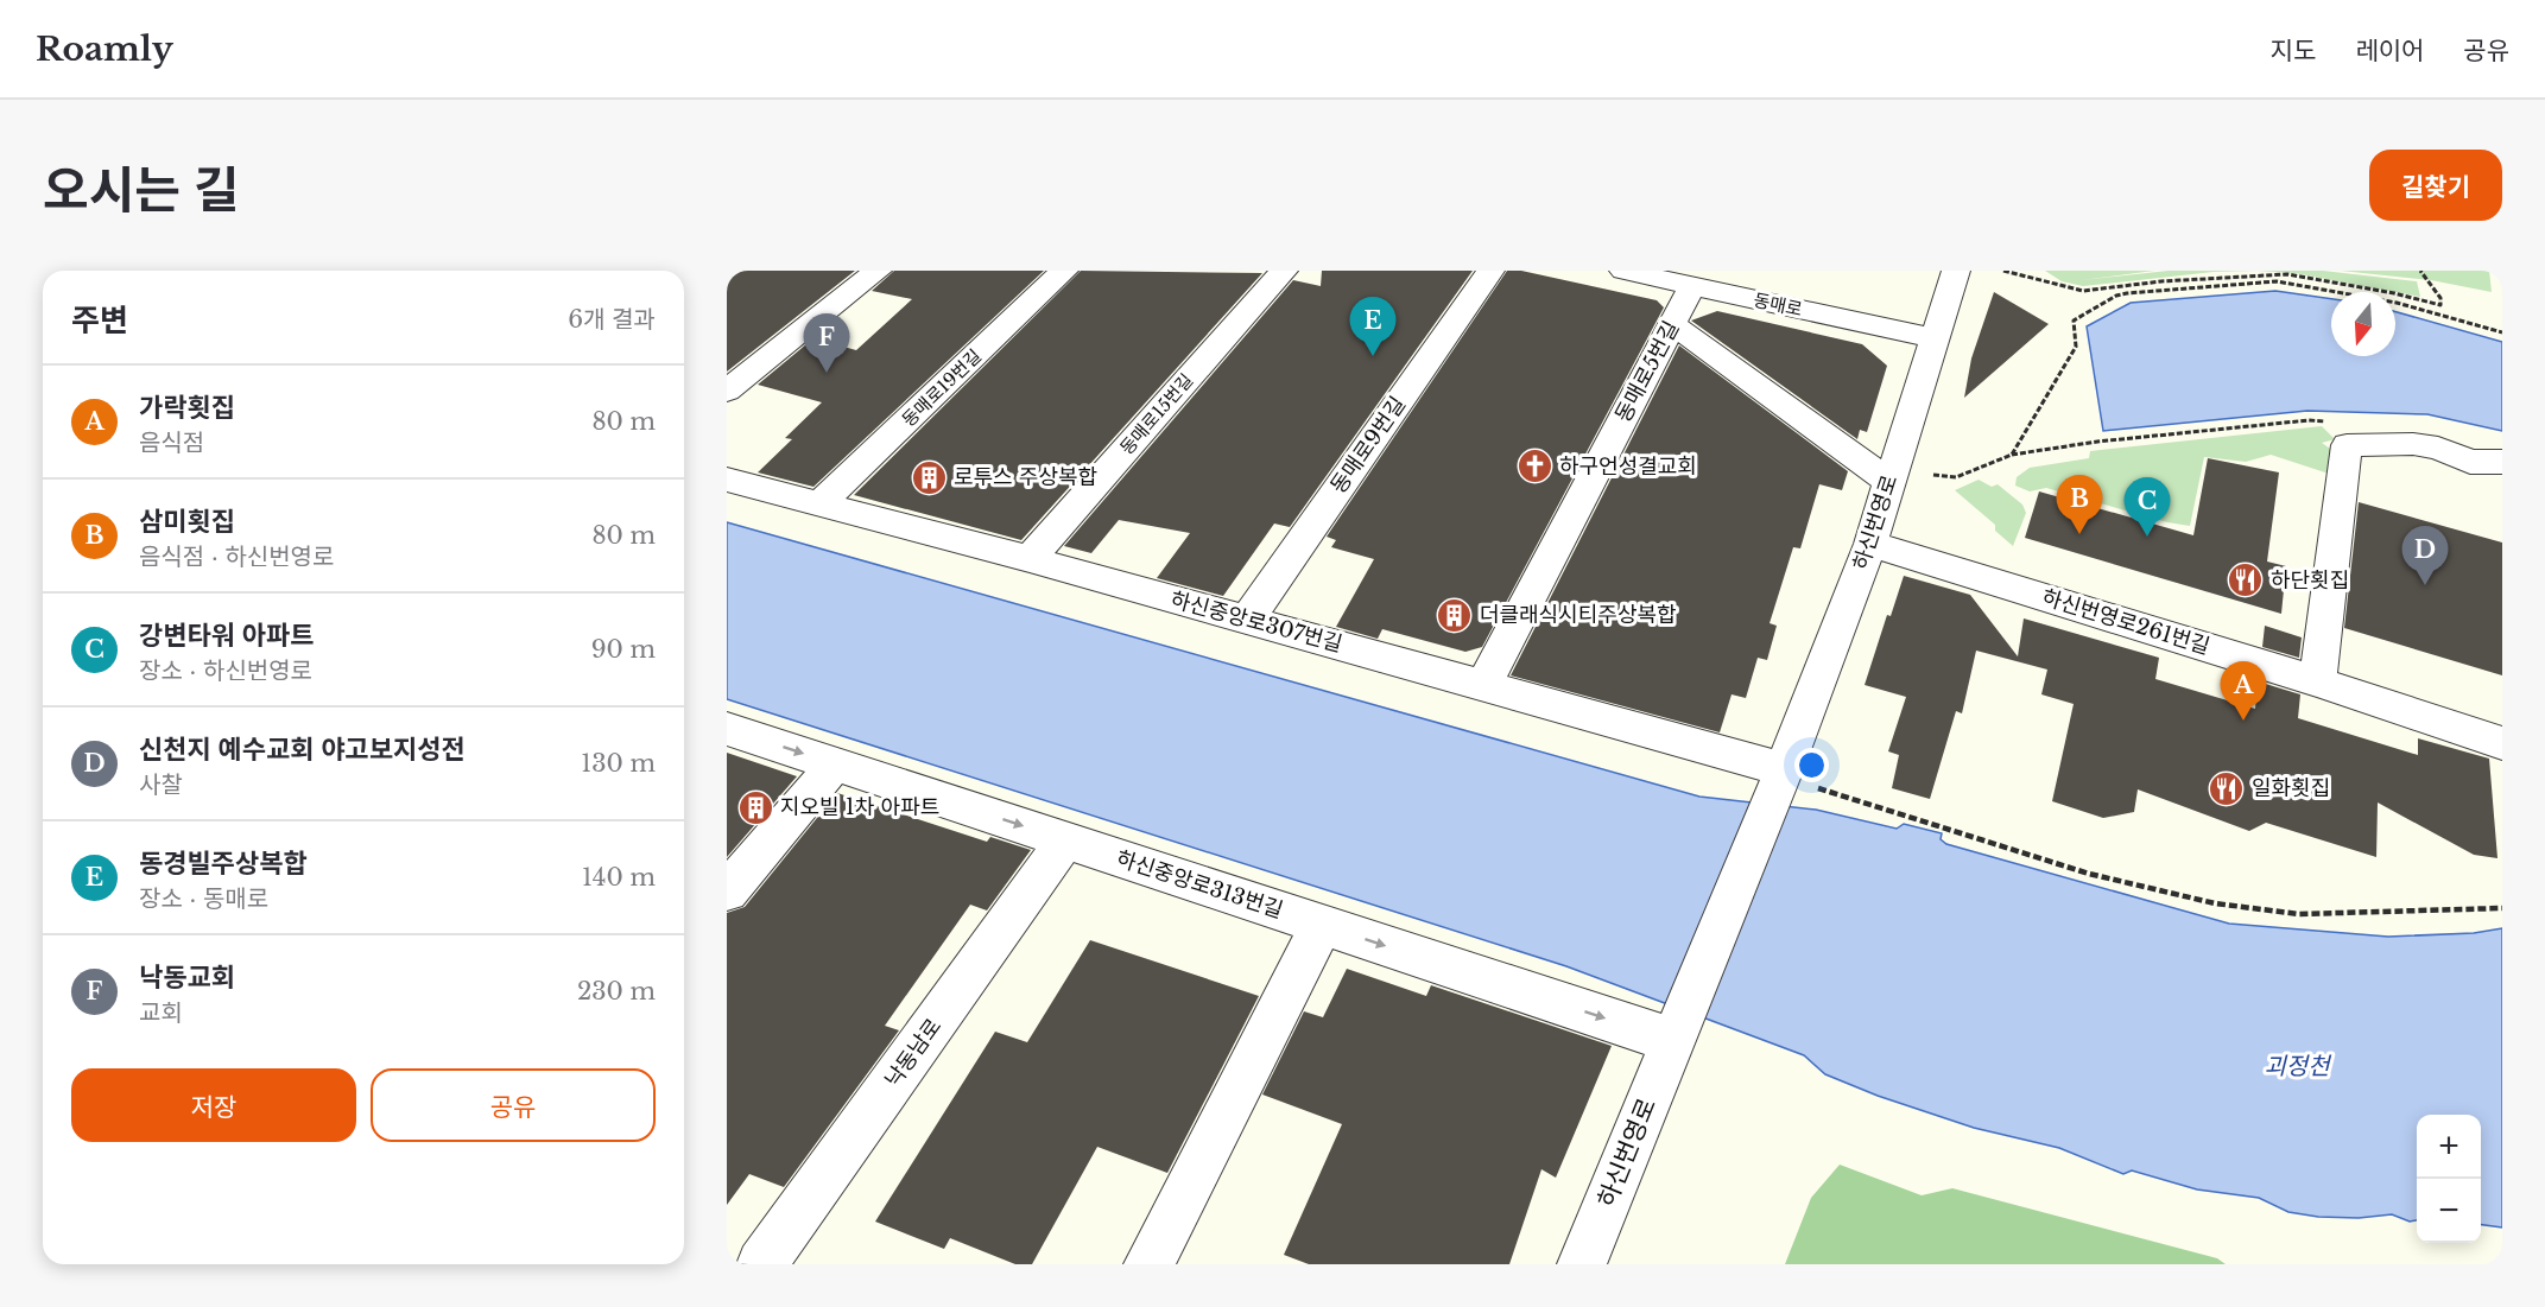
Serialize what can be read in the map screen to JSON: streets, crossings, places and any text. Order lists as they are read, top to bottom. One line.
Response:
{"streets":{"street":["동매로","동매로5번길","동매로19번길","동매로15번길","동매로9번길","하신번영로","하신중앙로307번길","하신번영로261번길","하신중앙로313번길","낙동남로"]},"crossings":[["동매로","동매로5번길"],["동매로","하신번영로"],["동매로5번길","하신중앙로307번길"],["동매로19번길","하신중앙로307번길"],["동매로15번길","하신중앙로307번길"],["동매로9번길","하신중앙로307번길"],["하신번영로","하신중앙로307번길"],["하신번영로","하신번영로261번길"],["하신번영로","하신중앙로313번길"],["하신중앙로313번길","낙동남로"]],"one_way":["하신중앙로313번길"],"water":["괴정천"],"places":{"church":["하구언성결교회"],"building":["로투스 주상복합","더클래식시티주상복합","지오빌 1차 아파트"],"restaurant":["하단횟집","일화횟집"]},"north":"bottom","page":{"header":"Roamly","nav":["지도","레이어","공유"],"title":"오시는 길","buttons":["길찾기",["저장","공유"]],"heading":["주변","6개 결과"],"pins":["E","F","B","C","D","A"],"list":[{"mark":"A","name":"가락횟집","note":"음식점","value":"80 m"},{"mark":"B","name":"삼미횟집","note":"음식점 · 하신번영로","value":"80 m"},{"mark":"C","name":"강변타워 아파트","note":"장소 · 하신번영로","value":"90 m"},{"mark":"D","name":"신천지 예수교회 야고보지성전","note":"사찰","value":"130 m"},{"mark":"E","name":"동경빌주상복합","note":"장소 · 동매로","value":"140 m"},{"mark":"F","name":"낙동교회","note":"교회","value":"230 m"}],"map_buttons":["+","−"]}}
